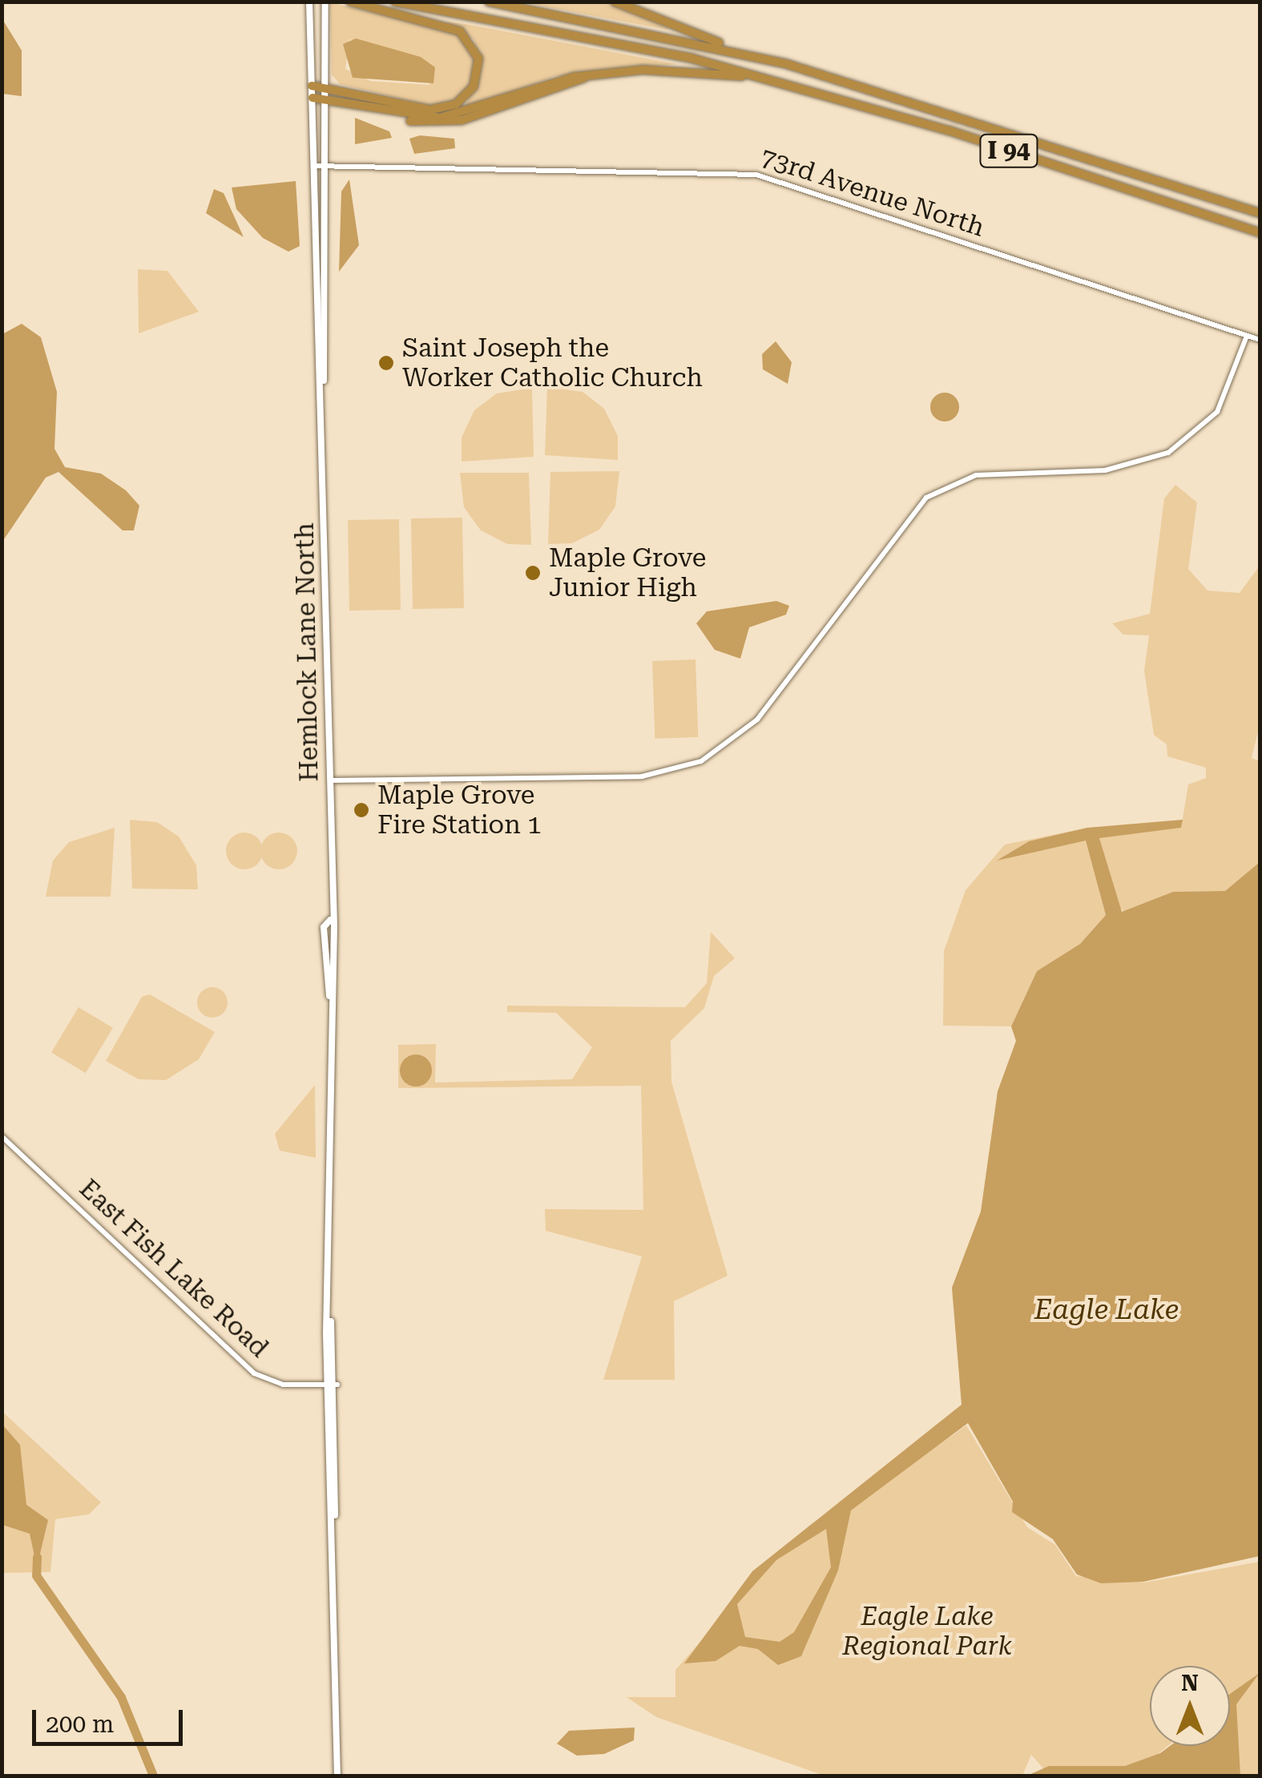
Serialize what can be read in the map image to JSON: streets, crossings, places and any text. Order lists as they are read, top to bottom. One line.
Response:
{"streets":{"highway":["I 94"],"main road":["Hemlock Lane North"],"street":["73rd Avenue North","East Fish Lake Road"]},"crossings":[["73rd Avenue North","Hemlock Lane North"],["Hemlock Lane North","East Fish Lake Road"]],"water":["Eagle Lake"],"parks":["Eagle Lake Regional Park"],"places":["Saint Joseph the Worker Catholic Church","Maple Grove Junior High","Maple Grove Fire Station 1"],"scale_bar":"200 m","north":"top"}
